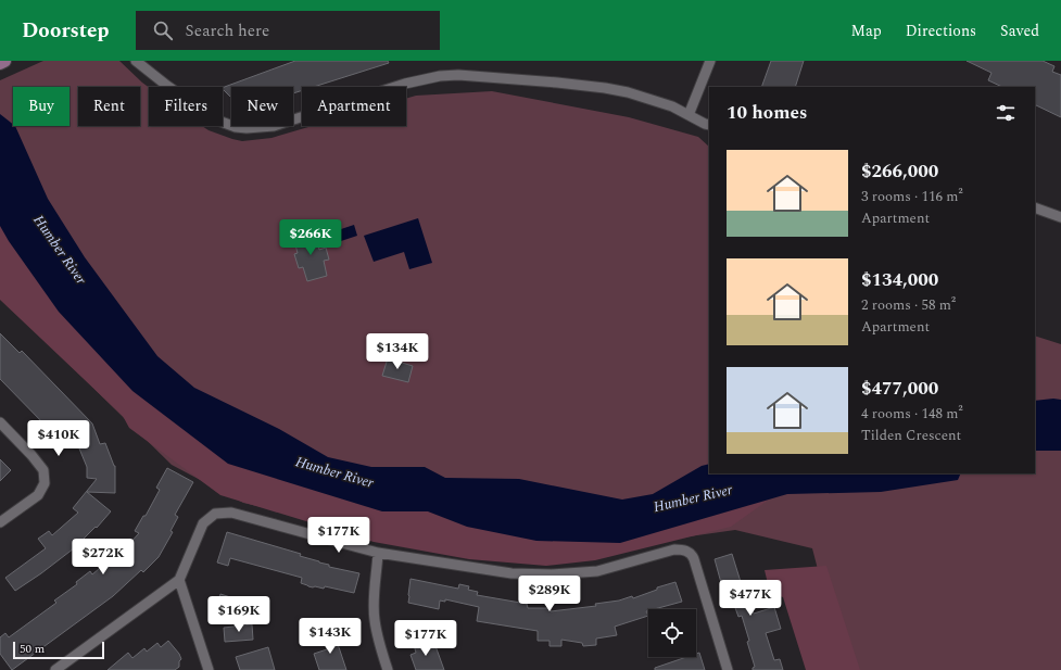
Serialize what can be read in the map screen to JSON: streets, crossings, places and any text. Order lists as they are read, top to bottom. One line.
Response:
{"water":["Humber River"],"scale_bar":"50 m","page":{"header":"Doorstep","search":"Search here","nav":["Map","Directions","Saved"],"chip":["Buy","Rent","Filters","New","Apartment"],"heading":"10 homes","list":[{"name":"$266,000","note":"3 rooms · 116 m² · Apartment"},{"name":"$134,000","note":"2 rooms · 58 m² · Apartment"},{"name":"$477,000","note":"4 rooms · 148 m² · Tilden Crescent"}],"price":["$266K","$134K","$410K","$177K","$272K","$289K","$477K","$169K","$143K","$177K"],"scale":"50 m"}}
